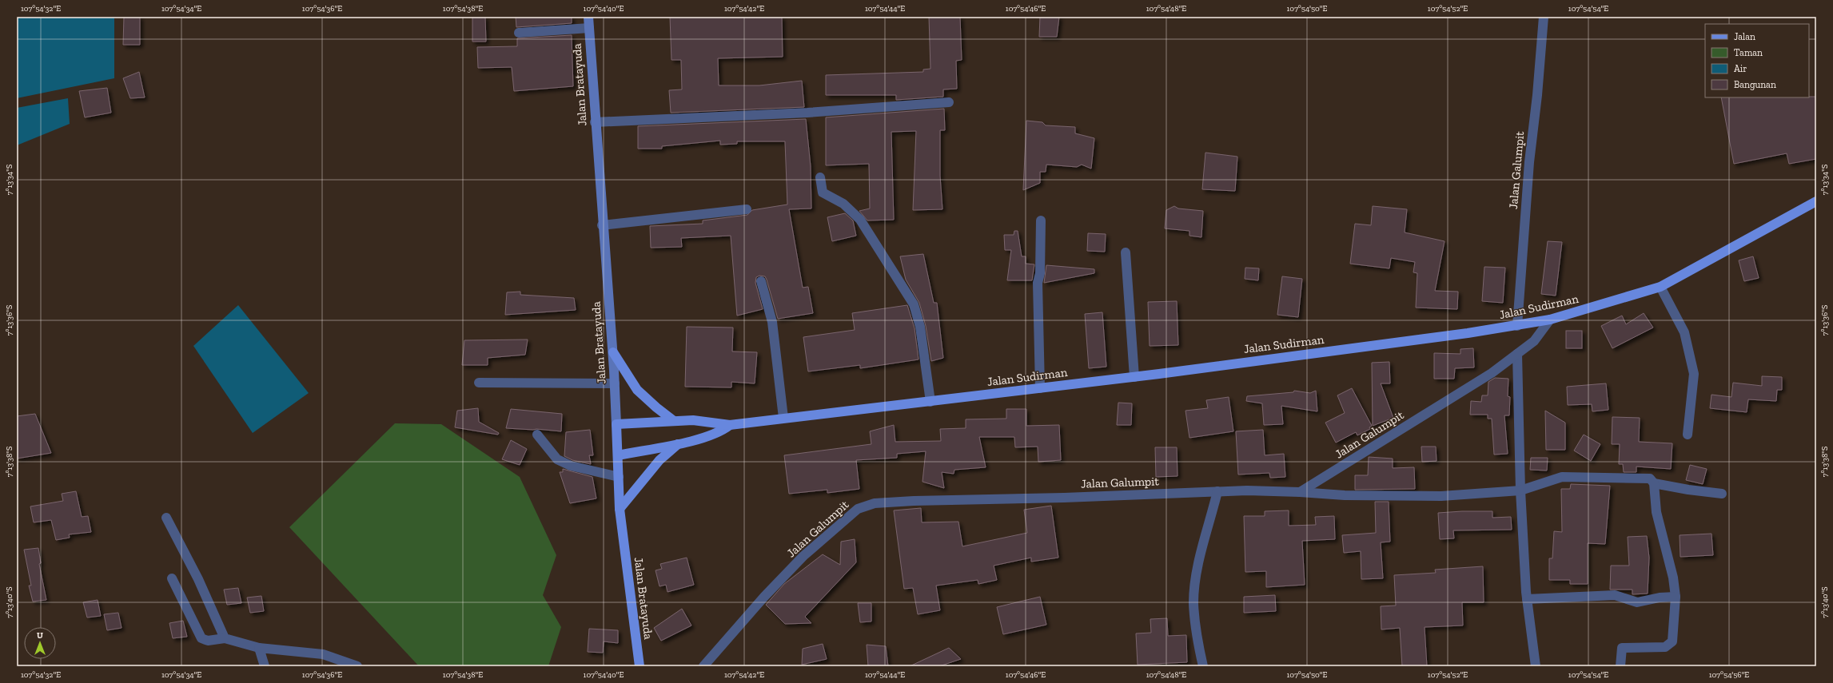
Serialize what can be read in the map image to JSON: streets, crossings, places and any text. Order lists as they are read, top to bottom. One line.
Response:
{"streets":{"main road":["Jalan Bratayuda","Jalan Sudirman"],"street":["Jalan Galumpit"]},"crossings":[["Jalan Galumpit","Jalan Sudirman"]],"legend":["Jalan","Taman","Air","Bangunan"],"north":"top","coordinates":["107°54'32\"E","107°54'34\"E","107°54'36\"E","107°54'38\"E","107°54'40\"E","107°54'42\"E","107°54'44\"E","107°54'46\"E","107°54'48\"E","107°54'50\"E","107°54'52\"E","107°54'54\"E","7°13'34\"S","7°13'36\"S","7°13'38\"S","7°13'40\"S","107°54'56\"E"]}
